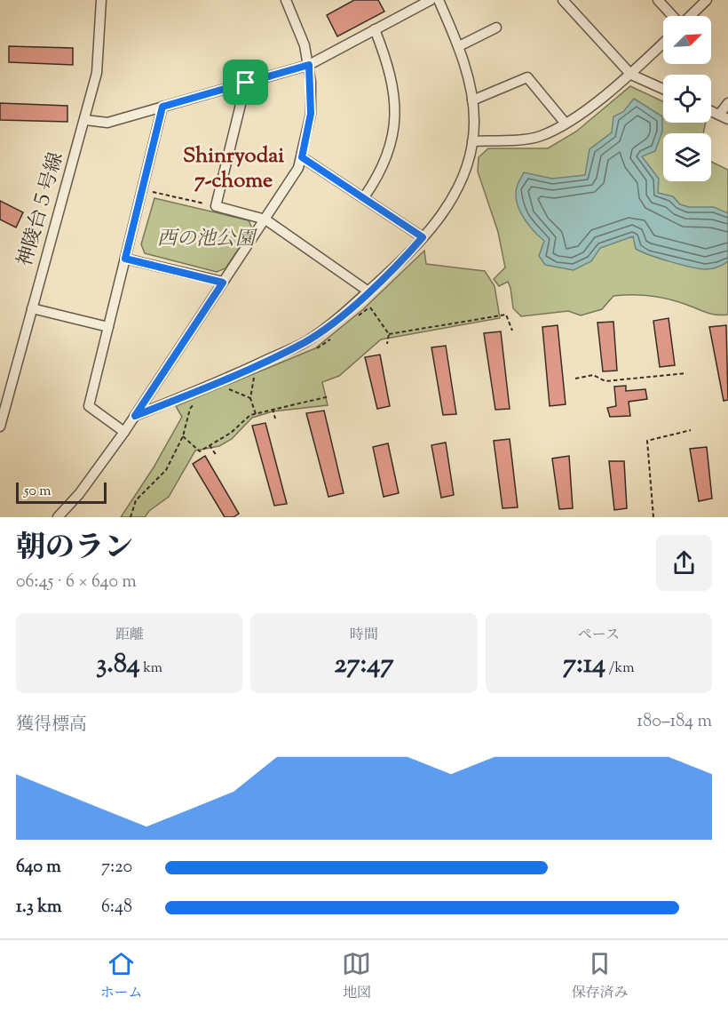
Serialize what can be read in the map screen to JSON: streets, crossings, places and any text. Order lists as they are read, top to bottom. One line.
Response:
{"streets":{"street":["神陵台５号線"]},"districts":["Shinryodai 7-chome"],"parks":["西の池公園"],"scale_bar":"50 m","north":"top right","page":{"scale":"50 m","heading":["朝のラン","06:45 · 6 × 640 m"],"stats":[["距離","3.84 km"],["時間","27:47"],["ペース","7:14 /km"]],"chart":["獲得標高","180–184 m"],"list":[{"name":"640 m","note":"7:20"},{"name":"1.3 km","note":"6:48"}],"tabs":["ホーム","地図","保存済み"]}}
